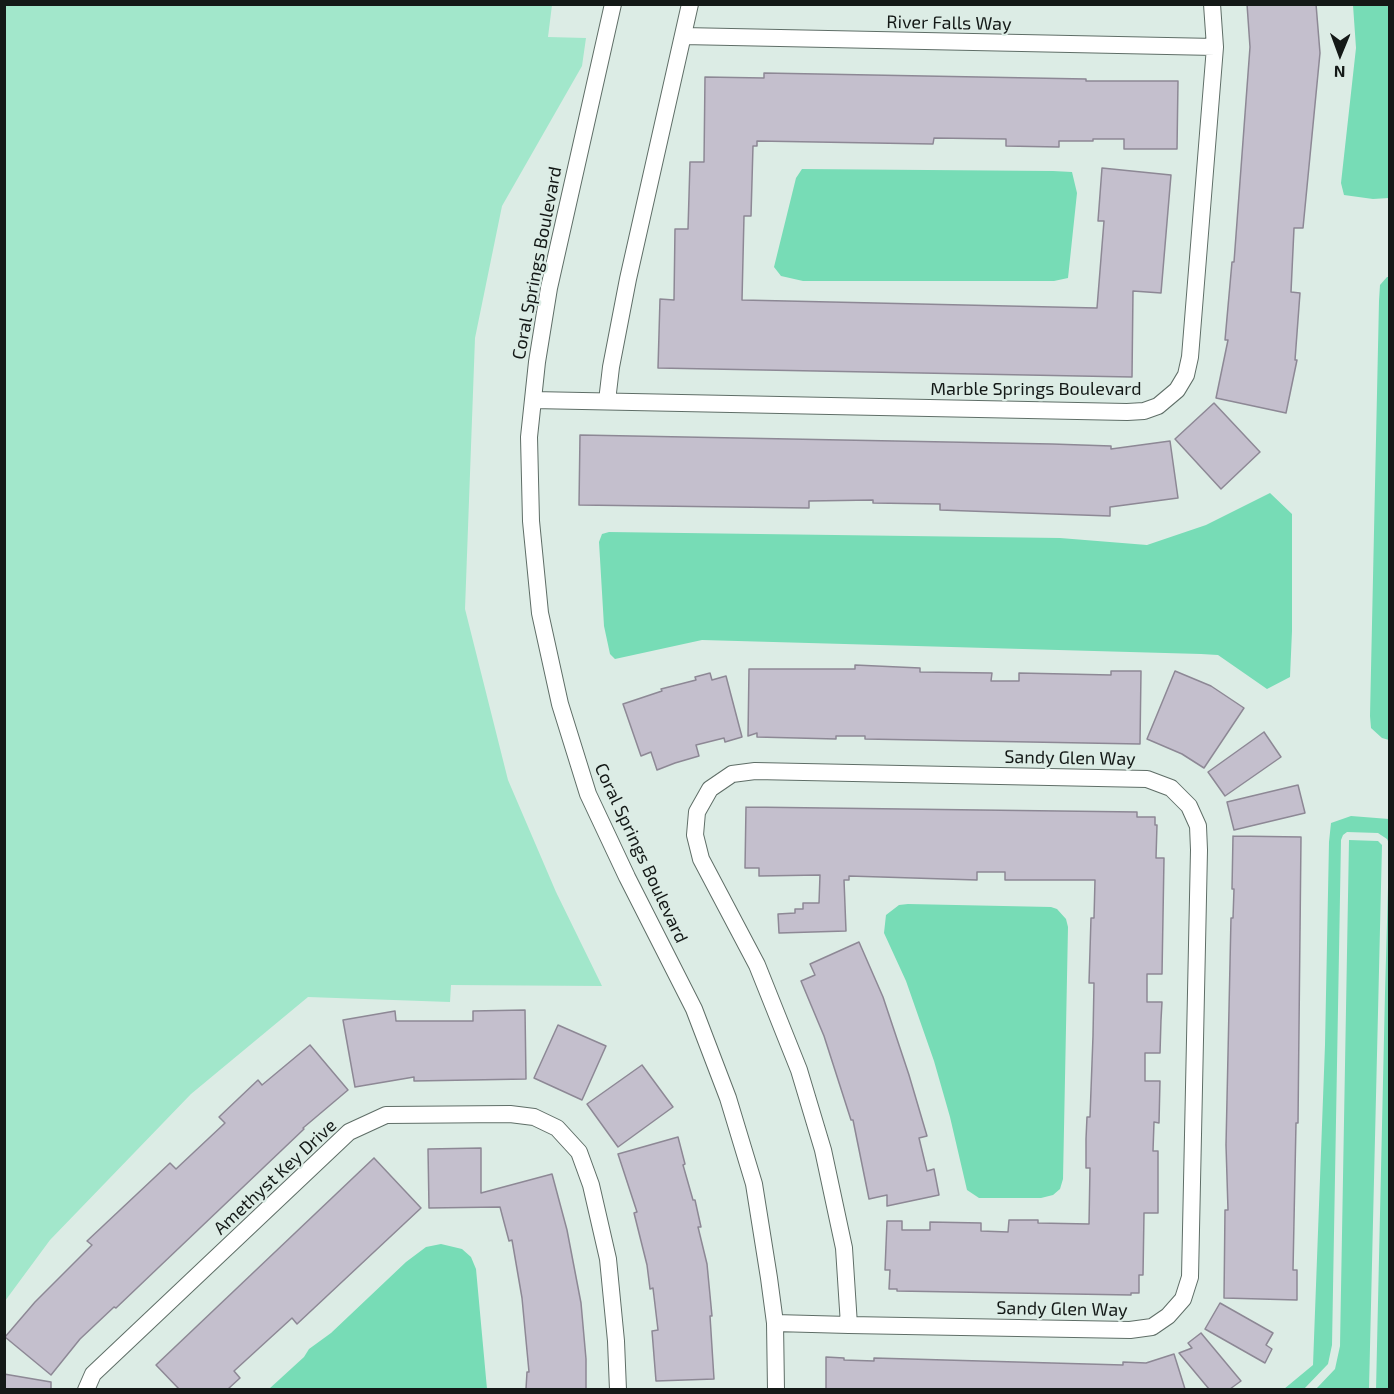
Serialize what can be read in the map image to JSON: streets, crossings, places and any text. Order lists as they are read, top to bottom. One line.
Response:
{"streets":{"street":["River Falls Way","Coral Springs Boulevard","Marble Springs Boulevard","Sandy Glen Way","Amethyst Key Drive"]},"crossings":[["River Falls Way","Marble Springs Boulevard"],["Coral Springs Boulevard","Marble Springs Boulevard"],["Coral Springs Boulevard","Sandy Glen Way"]],"north":"bottom"}
